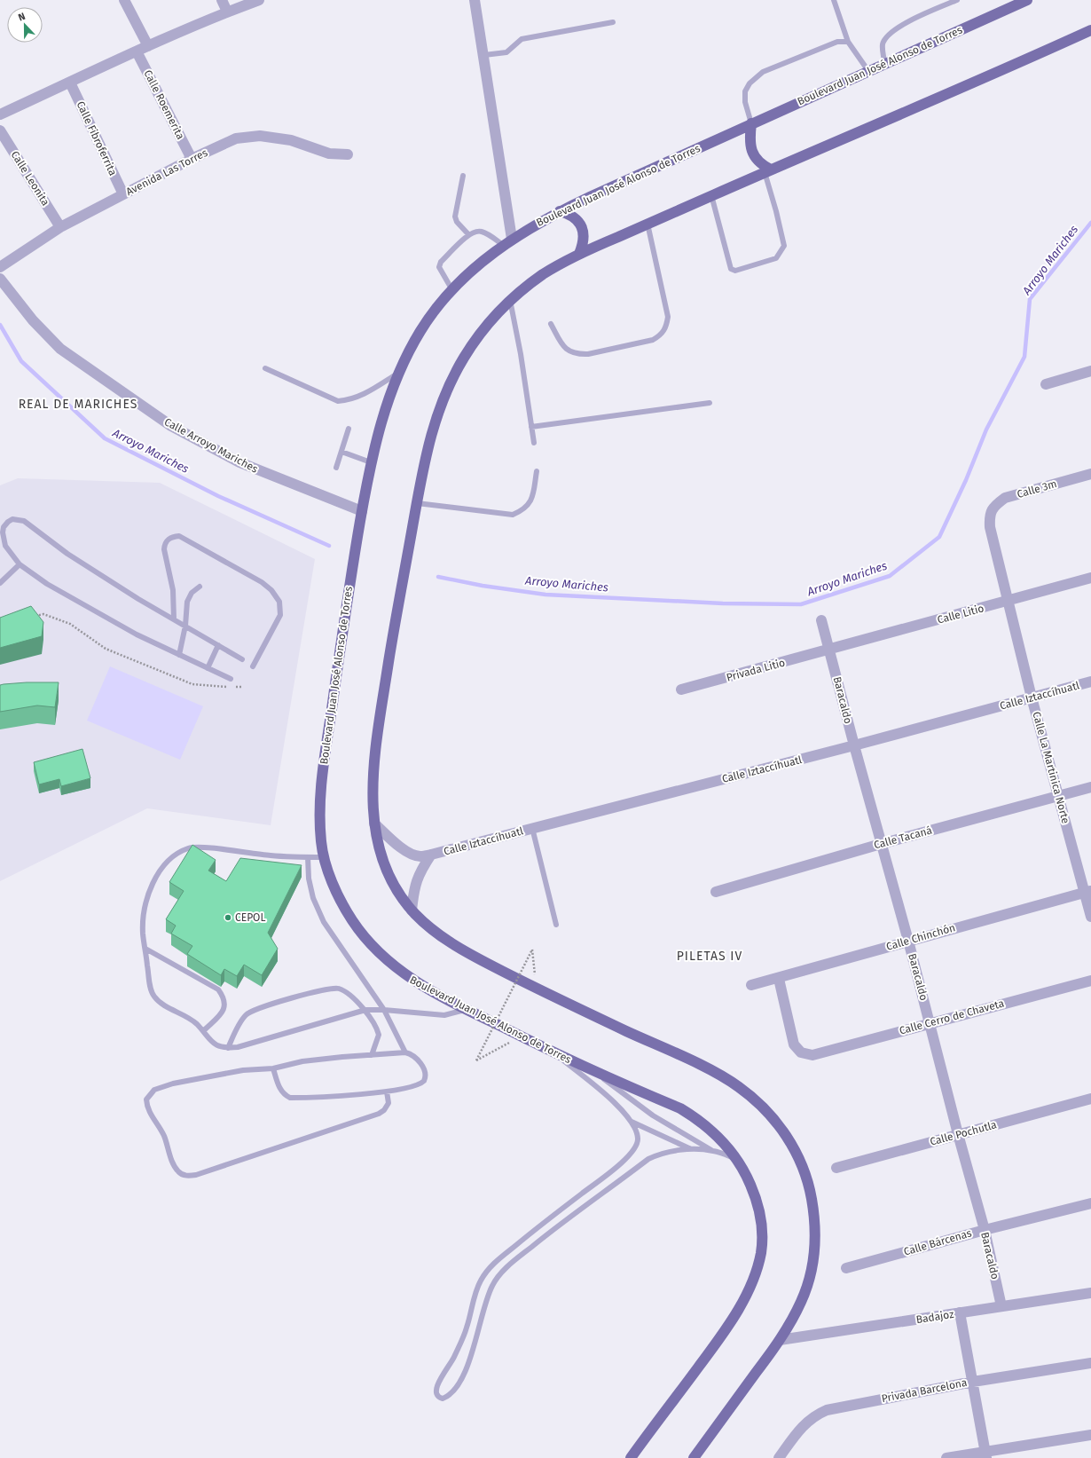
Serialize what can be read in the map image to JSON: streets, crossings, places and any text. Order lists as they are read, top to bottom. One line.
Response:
{"streets":{"main road":["Boulevard Juan José Alonso de Torres"],"street":["Calle Roemerita","Calle Fibroferrita","Avenida Las Torres","Calle Leonita","Calle Arroyo Mariches","Calle 3m","Calle Litio","Privada Litio","Calle Iztaccíhuatl","Baracaldo","Calle La Martinica Norte","Calle Tacaná","Calle Chinchón","Calle Cerro de Chaveta","Calle Pochutla","Calle Bárcenas","Badajoz","Privada Barcelona"]},"crossings":[["Boulevard Juan José Alonso de Torres","Calle Arroyo Mariches"],["Calle Roemerita","Avenida Las Torres"],["Calle Fibroferrita","Avenida Las Torres"],["Avenida Las Torres","Calle Leonita"],["Calle 3m","Calle La Martinica Norte"],["Calle Litio","Privada Litio"],["Calle Litio","Baracaldo"],["Calle Litio","Calle La Martinica Norte"],["Privada Litio","Baracaldo"],["Calle Iztaccíhuatl","Baracaldo"],["Calle Iztaccíhuatl","Calle La Martinica Norte"],["Baracaldo","Calle Tacaná"],["Baracaldo","Calle Chinchón"],["Baracaldo","Calle Cerro de Chaveta"],["Baracaldo","Calle Pochutla"],["Baracaldo","Calle Bárcenas"],["Baracaldo","Badajoz"],["Calle La Martinica Norte","Calle Tacaná"],["Calle La Martinica Norte","Calle Chinchón"],["Calle Chinchón","Calle Cerro de Chaveta"]],"districts":["REAL DE MARICHES","PILETAS IV"],"water":["Arroyo Mariches"],"places":["CEPOL"],"north":"top"}
